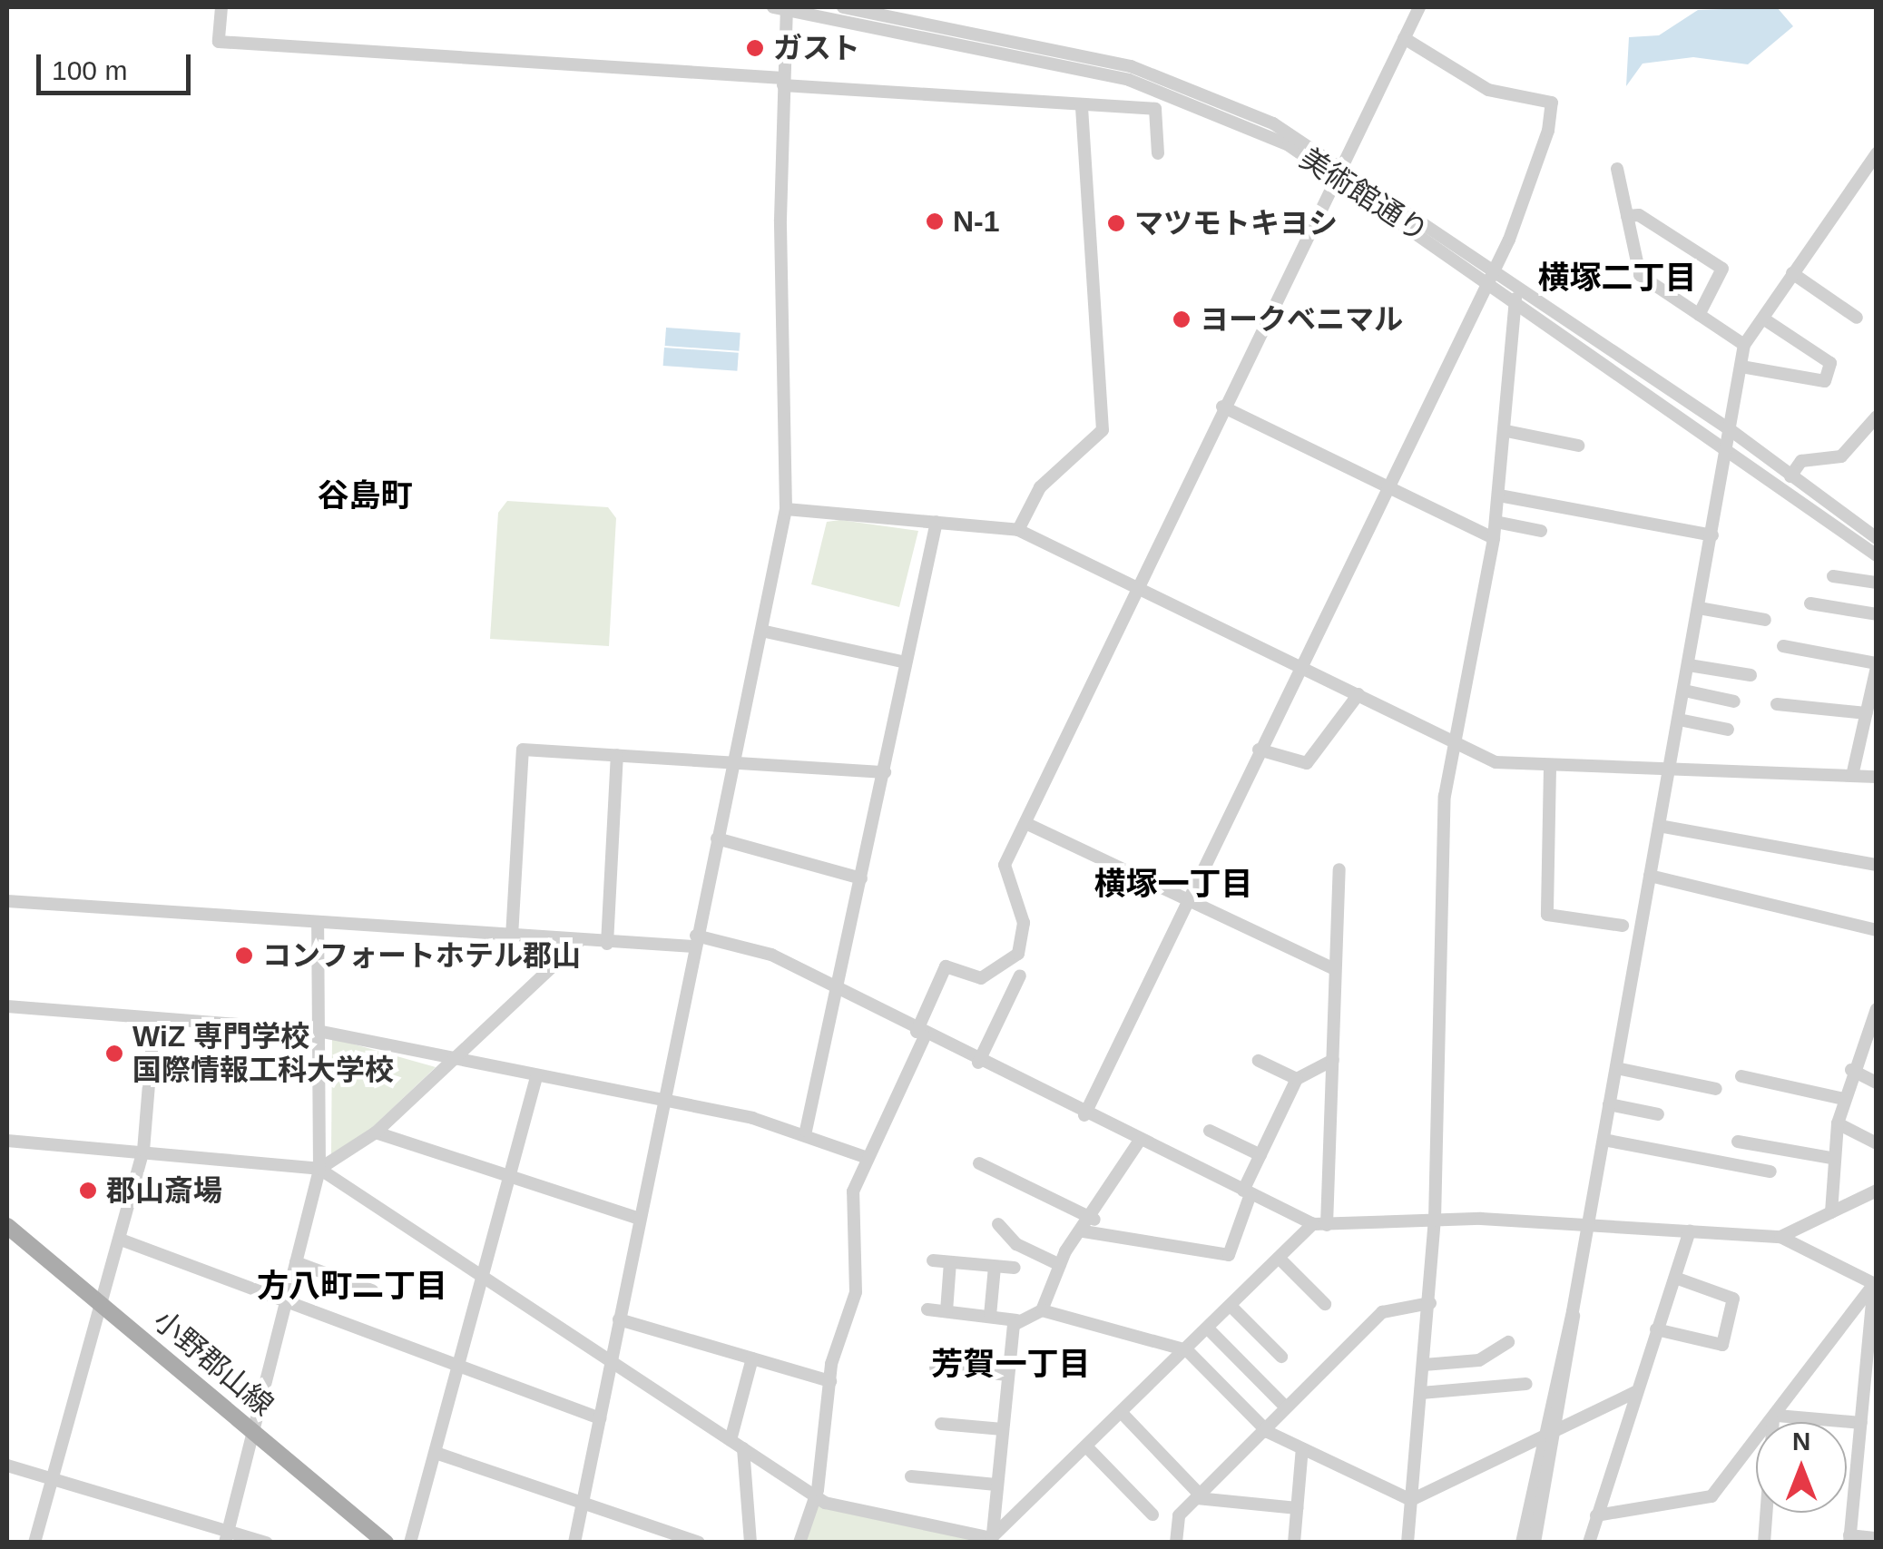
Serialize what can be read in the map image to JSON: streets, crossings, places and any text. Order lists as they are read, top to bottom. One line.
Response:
{"streets":{"main road":["小野郡山線"],"street":["美術館通り"]},"districts":["横塚二丁目","谷島町","横塚一丁目","方八町二丁目","芳賀一丁目"],"places":["ガスト","N-1","マツモトキヨシ","ヨークベニマル","コンフォートホテル郡山","WiZ 専門学校 国際情報工科大学校","郡山斎場"],"scale_bar":"100 m","north":"top"}
